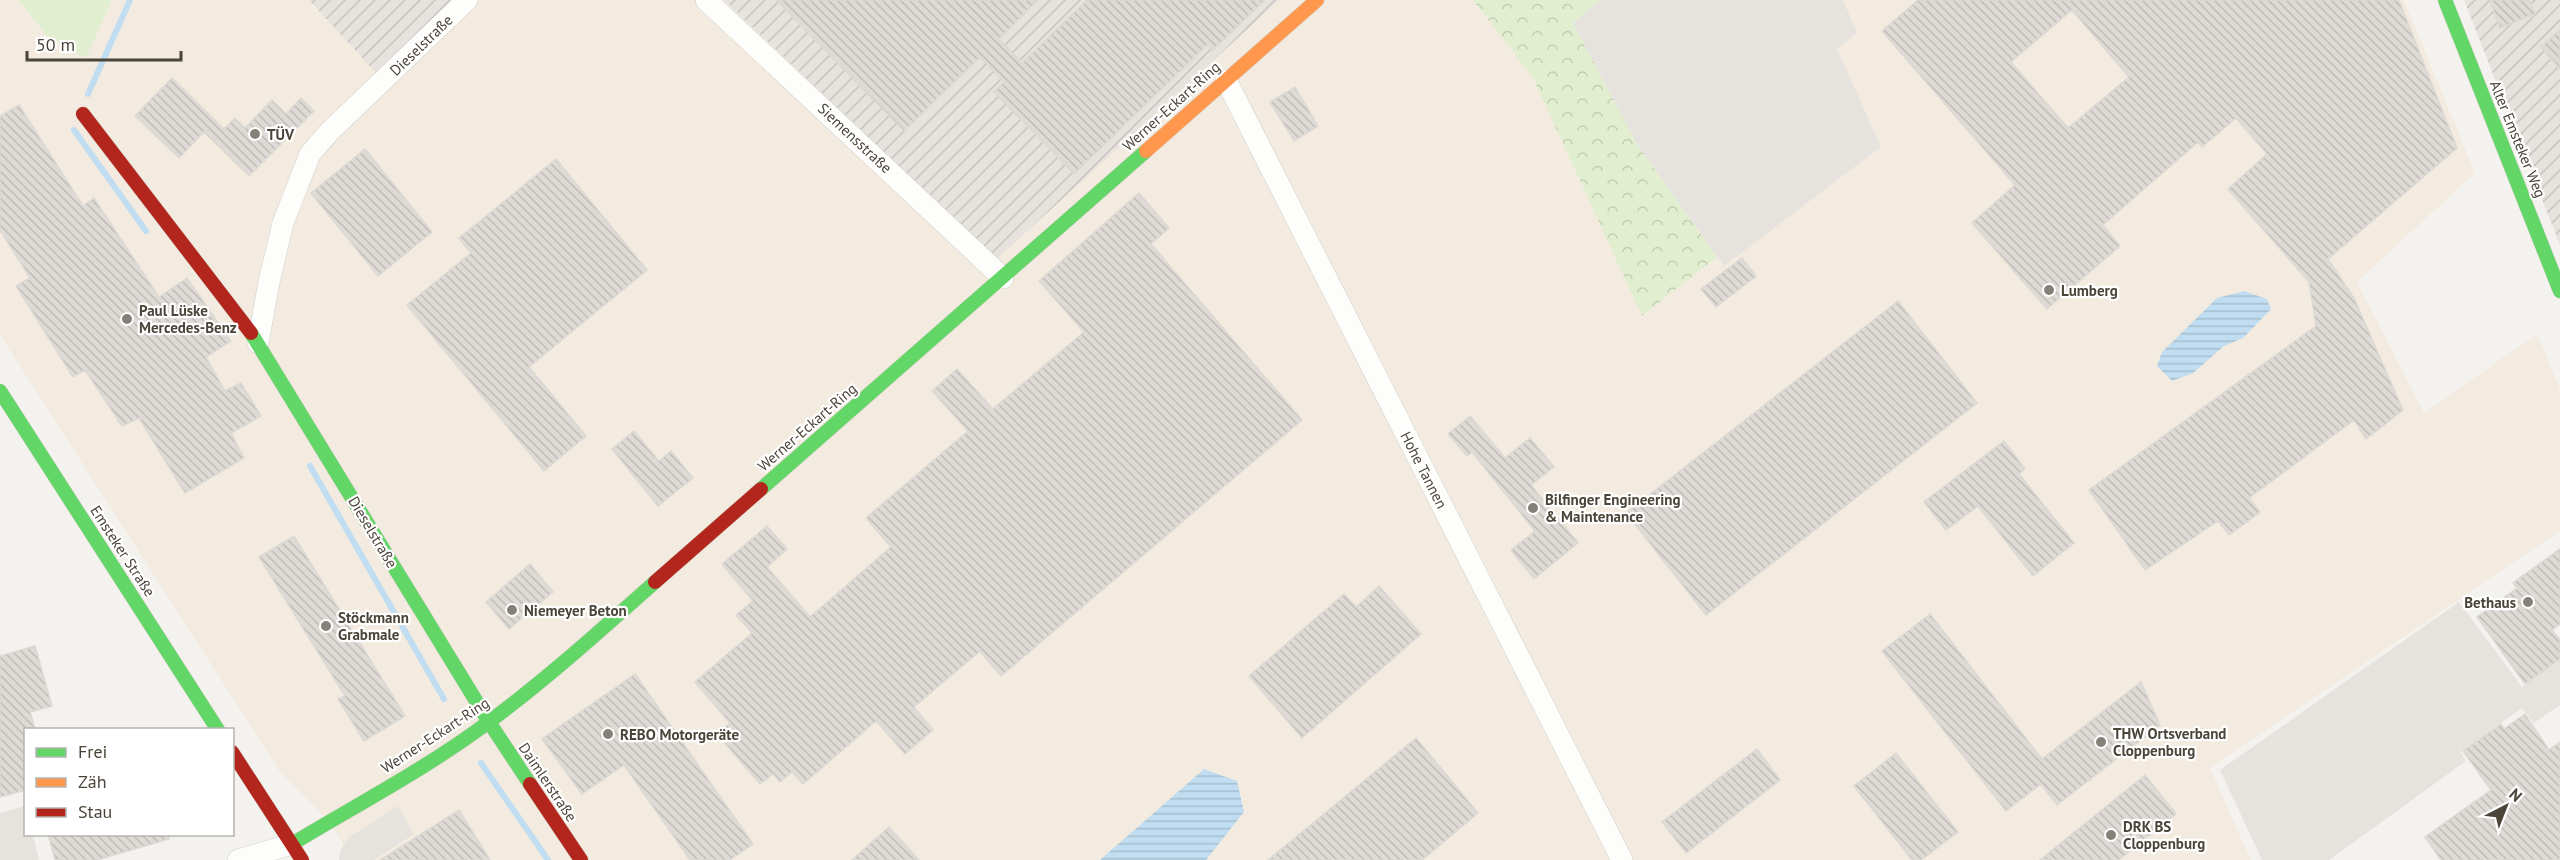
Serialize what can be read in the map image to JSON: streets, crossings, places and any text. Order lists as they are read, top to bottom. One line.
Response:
{"streets":{"street":["Dieselstraße","Werner-Eckart-Ring","Siemensstraße","Alter Emsteker Weg","Hohe Tannen","Emsteker Straße","Daimlerstraße"]},"crossings":[["Dieselstraße","Werner-Eckart-Ring"],["Dieselstraße","Daimlerstraße"],["Werner-Eckart-Ring","Siemensstraße"],["Werner-Eckart-Ring","Hohe Tannen"],["Werner-Eckart-Ring","Daimlerstraße"]],"places":["TÜV","Lumberg","Paul Lüske Mercedes-Benz","Bilfinger Engineering & Maintenance","Bethaus","Niemeyer Beton","Stöckmann Grabmale","REBO Motorgeräte","THW Ortsverband Cloppenburg","DRK BS Cloppenburg"],"legend":["Frei","Zäh","Stau"],"scale_bar":"50 m","north":"top right"}
